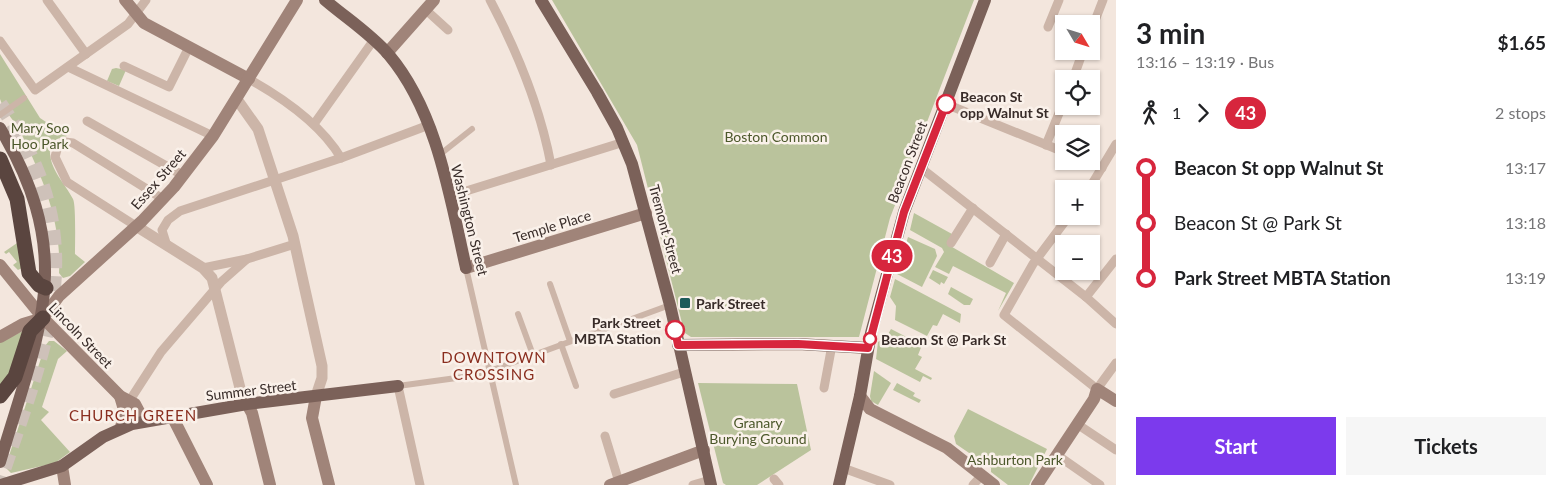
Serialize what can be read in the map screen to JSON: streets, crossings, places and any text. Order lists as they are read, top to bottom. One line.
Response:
{"streets":{"main road":["Beacon Street","Essex Street","Washington Street","Temple Place","Tremont Street","Lincoln Street","Summer Street"]},"crossings":[["Essex Street","Lincoln Street"],["Washington Street","Temple Place"],["Washington Street","Summer Street"],["Temple Place","Tremont Street"],["Tremont Street","Summer Street"],["Lincoln Street","Summer Street"]],"districts":["DOWNTOWN CROSSING","CHURCH GREEN"],"parks":["Mary Soo Hoo Park","Boston Common","Granary Burying Ground","Ashburton Park"],"places":{"other":["Beacon St opp Walnut St","Park Street MBTA Station","Beacon St @ Park St"],"transit":["Park Street"]},"lines":["bus line 43"],"north":"bottom right","page":{"on_map":"43","heading":["3 min","13:16 – 13:19 · Bus","$1.65"],"map_buttons":["+","−"],"legs":["1","43","2 stops"],"list":[{"name":"Beacon St opp Walnut St","value":"13:17"},{"name":"Beacon St @ Park St","value":"13:18"},{"name":"Park Street MBTA Station","value":"13:19"}],"buttons":["Start","Tickets"]}}
